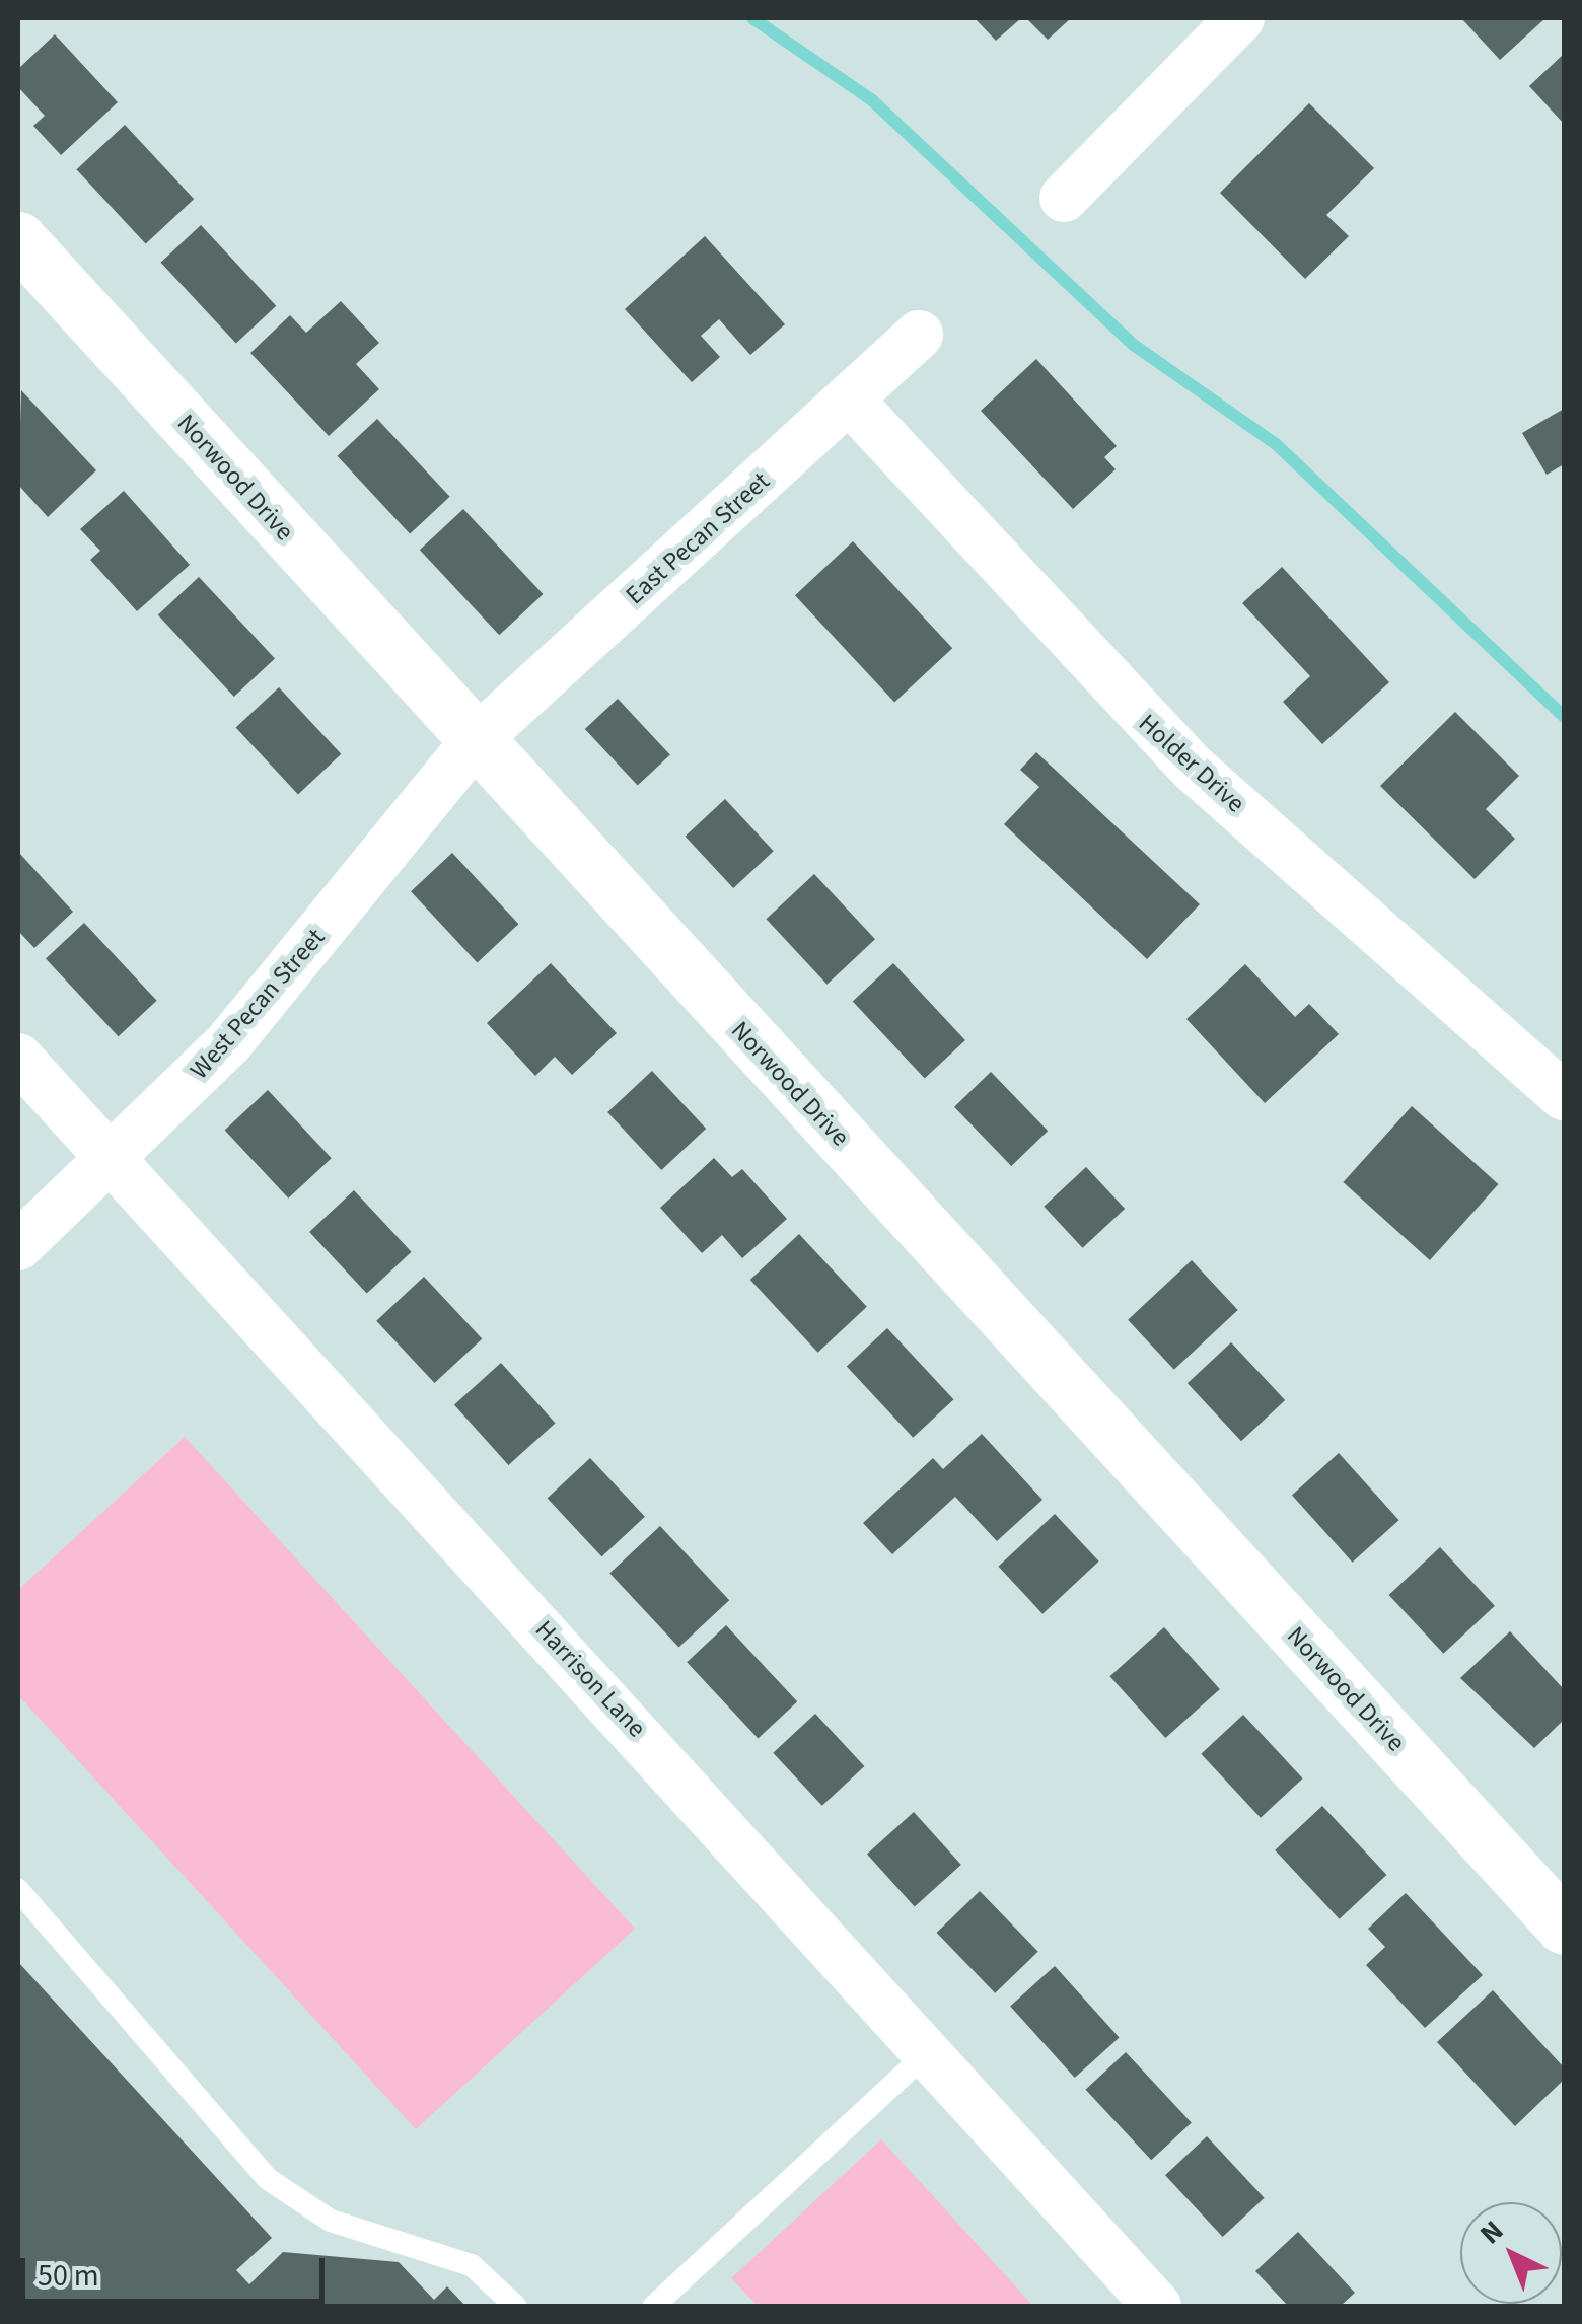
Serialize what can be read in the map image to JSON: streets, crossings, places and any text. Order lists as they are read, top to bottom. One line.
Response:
{"streets":{"street":["Norwood Drive","East Pecan Street","Holder Drive","West Pecan Street","Harrison Lane"]},"crossings":[["Norwood Drive","East Pecan Street"],["Norwood Drive","West Pecan Street"],["East Pecan Street","Holder Drive"],["East Pecan Street","West Pecan Street"],["West Pecan Street","Harrison Lane"]],"scale_bar":"50 m","north":"top left"}
